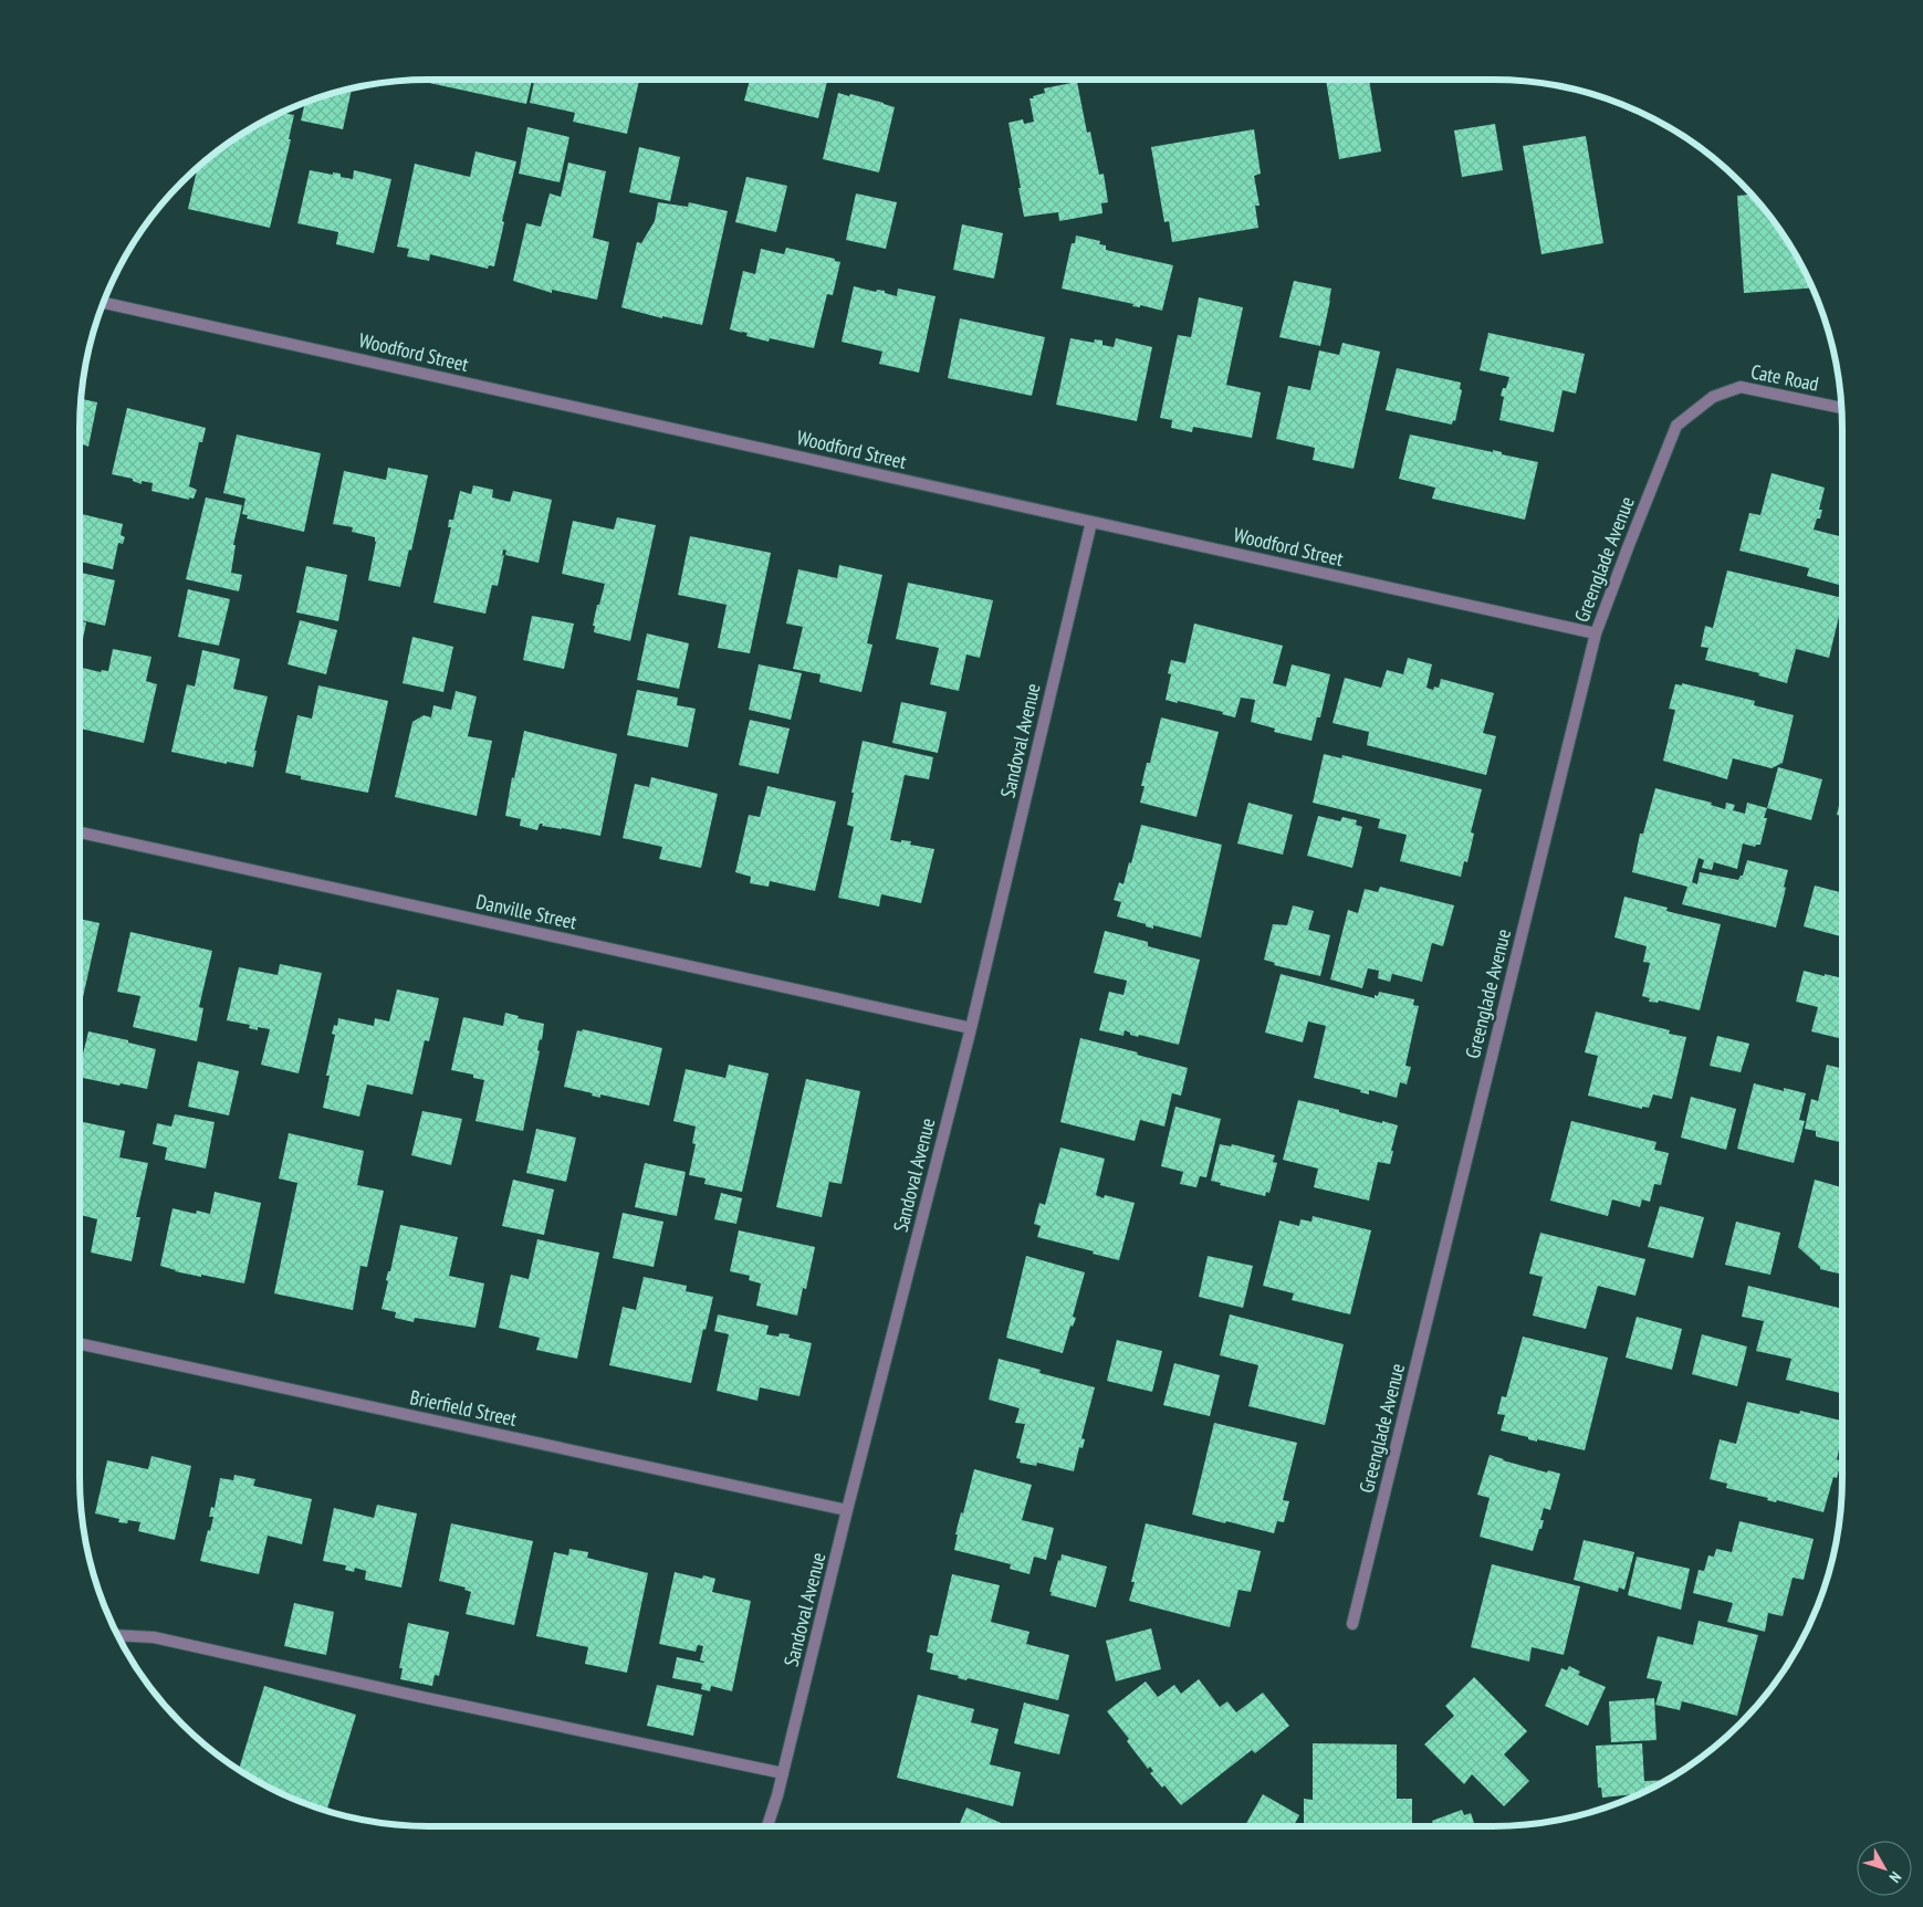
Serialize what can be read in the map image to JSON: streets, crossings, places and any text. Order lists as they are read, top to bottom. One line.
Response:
{"streets":{"street":["Woodford Street","Cate Road","Greenglade Avenue","Sandoval Avenue","Danville Street","Brierfield Street"]},"crossings":[["Woodford Street","Greenglade Avenue"],["Woodford Street","Sandoval Avenue"],["Cate Road","Greenglade Avenue"],["Sandoval Avenue","Danville Street"],["Sandoval Avenue","Brierfield Street"]],"north":"bottom right"}
